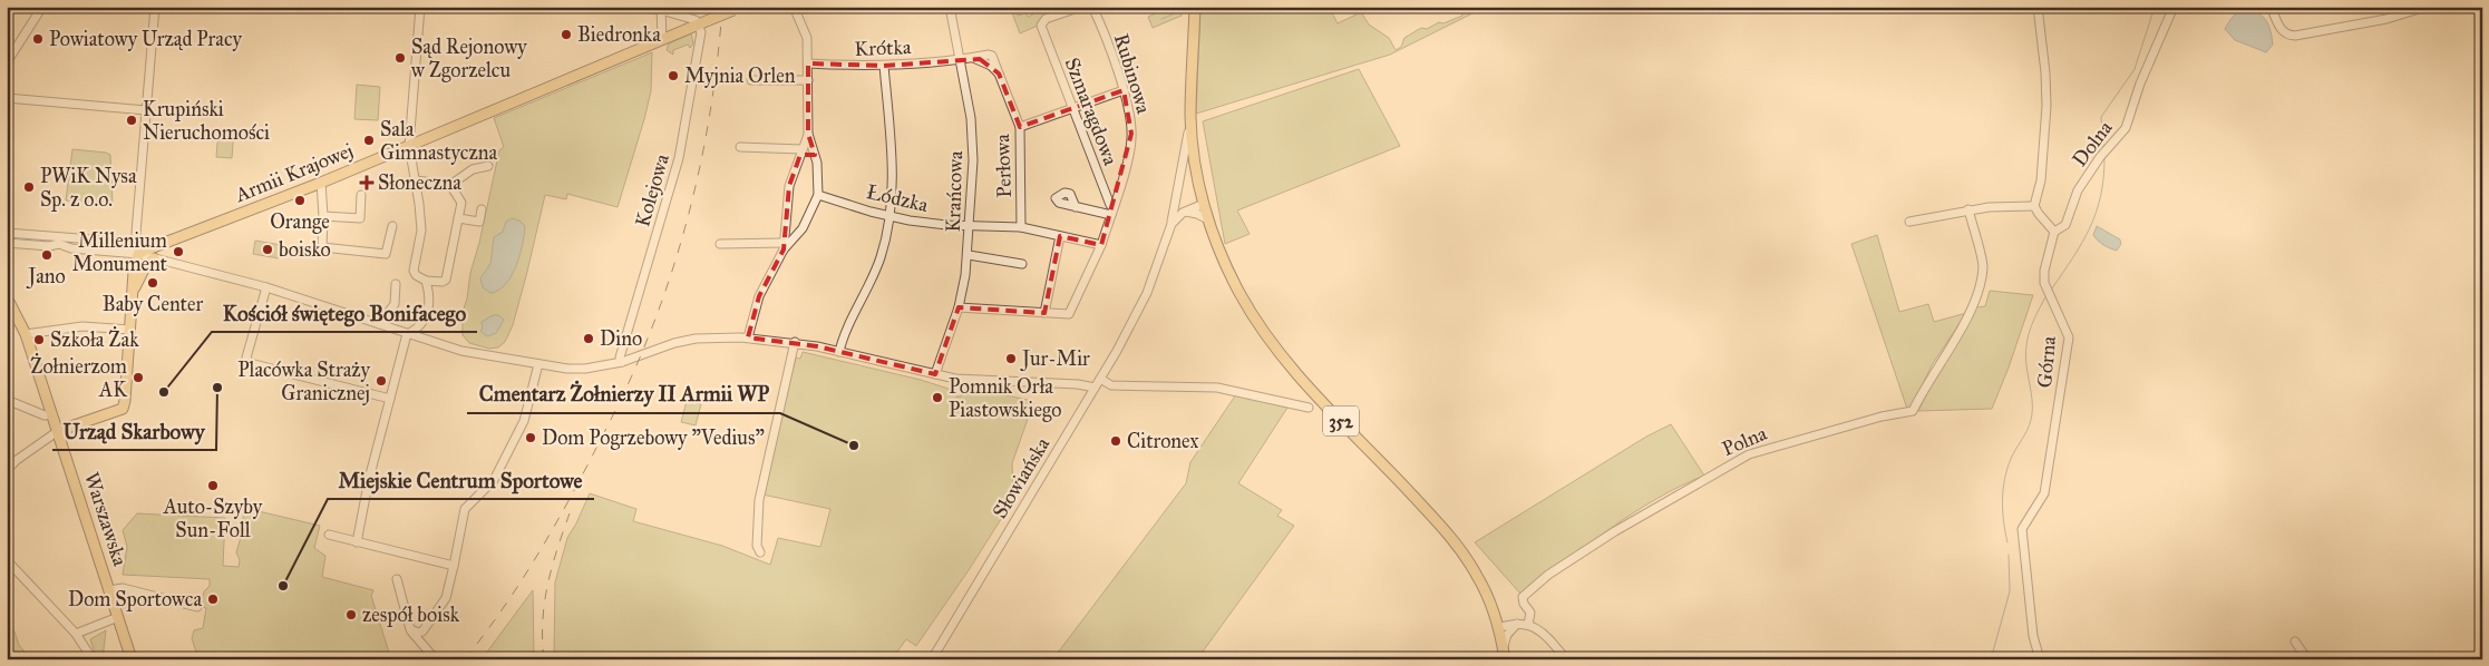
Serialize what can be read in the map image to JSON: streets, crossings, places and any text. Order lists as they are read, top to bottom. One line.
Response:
{"streets":{"main road":["Armii Krajowej","352","Warszawska"],"street":["Krótka","Rubinowa","Szmaragdowa","Dolna","Perłowa","Kolejowa","Krańcowa","Łódzka","Górna","Polna","Słowiańska"]},"crossings":[["Krótka","Perłowa"],["Krótka","Krańcowa"],["Rubinowa","Szmaragdowa"],["Rubinowa","Łódzka"],["Dolna","Górna"],["Perłowa","Krańcowa"],["Perłowa","Łódzka"],["Armii Krajowej","Kolejowa"],["Krańcowa","Łódzka"],["352","Słowiańska"]],"places":{"other":["Biedronka","Powiatowy Urząd Pracy","Sąd Rejonowy w Zgorzelcu","Myjnia Orlen","Krupiński Nieruchomości","Sala Gimnastyczna","PWiK Nysa Sp. z o.o.","Orange","boisko","Millenium Monument","Jano","Baby Center","Dino","Szkoła Żak","Jur-Mir","Żołnierzom AK","Placówka Straży Granicznej","Urząd Skarbowy","Kościół świętego Bonifacego","Pomnik Orła Piastowskiego","Dom Pogrzebowy \"Vedius\"","Citronex","Cmentarz Żołnierzy II Armii WP","Auto-Szyby Sun-Foll","Miejskie Centrum Sportowe","Dom Sportowca","zespół boisk"],"health":["Słoneczna"]}}
